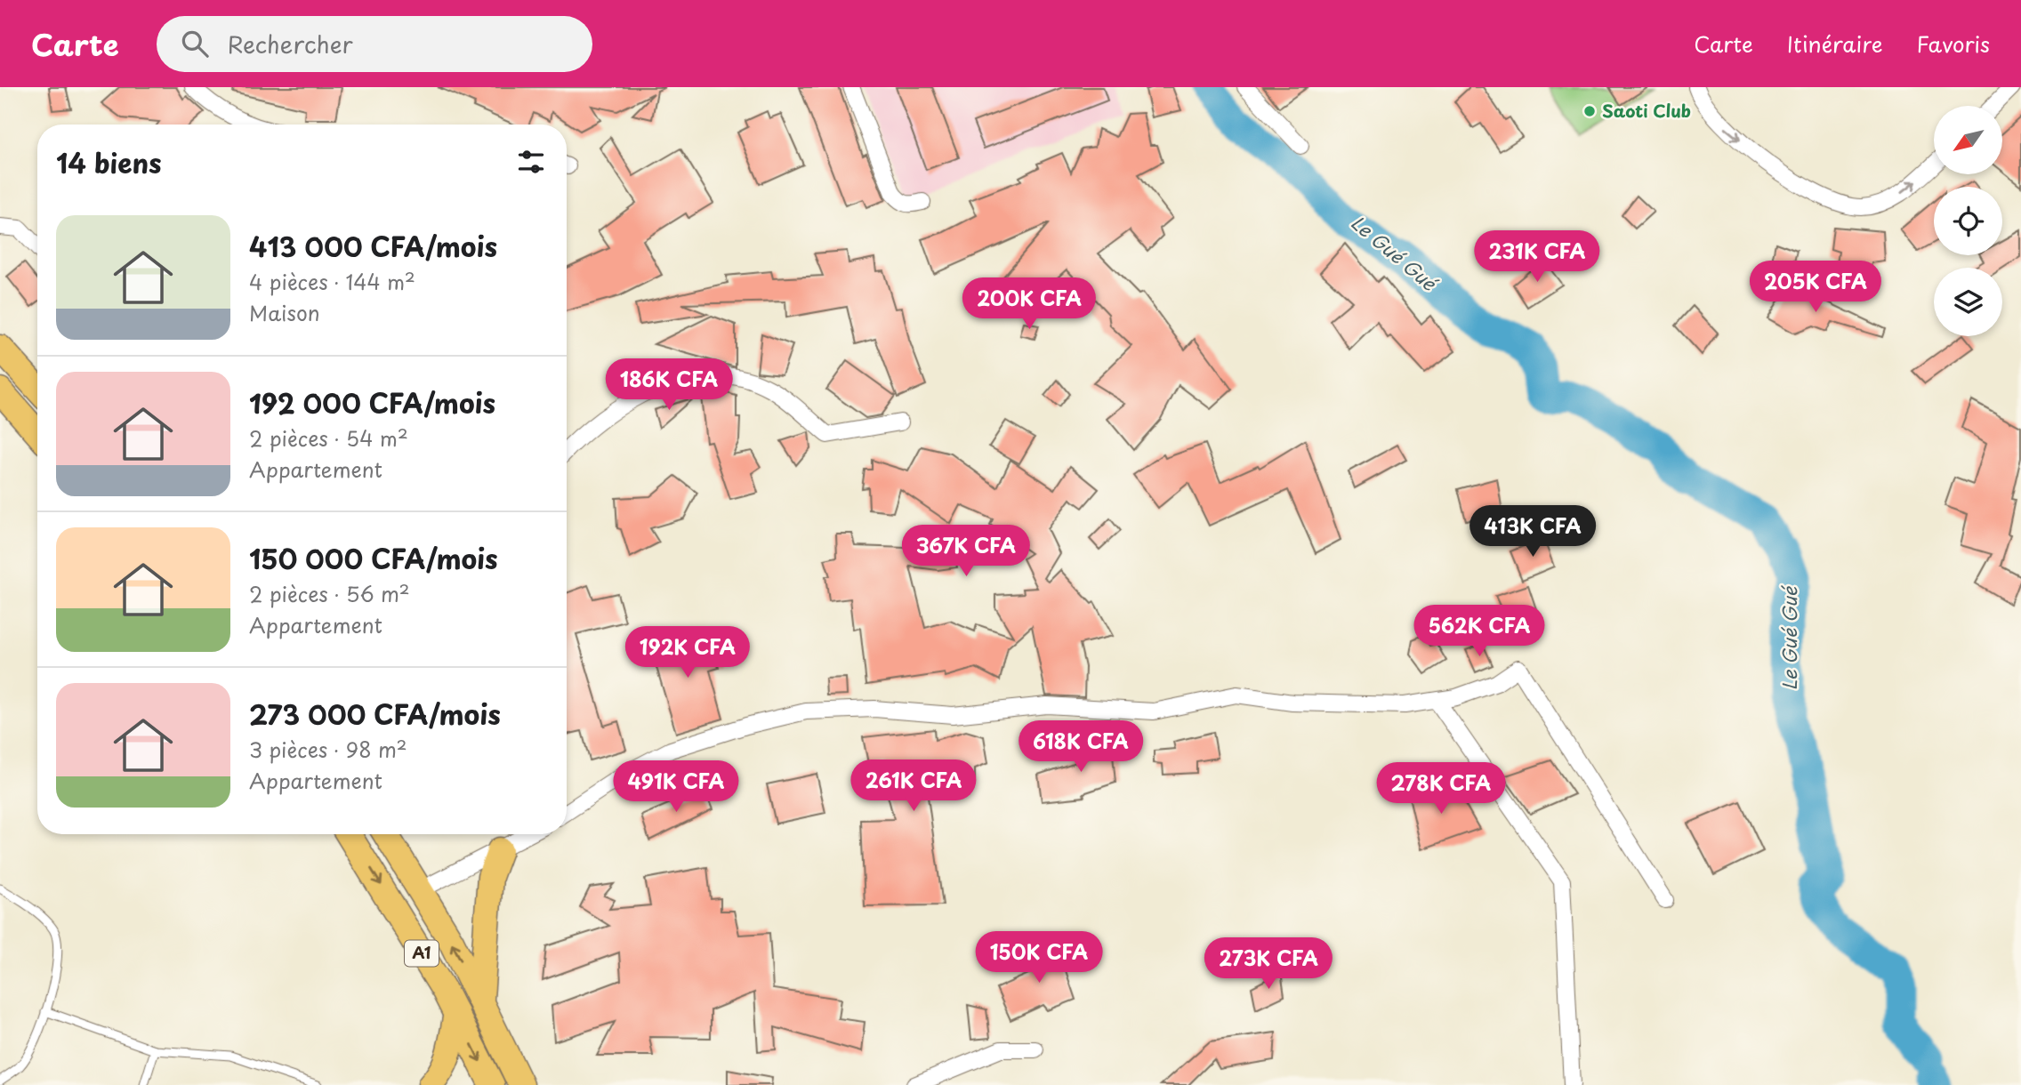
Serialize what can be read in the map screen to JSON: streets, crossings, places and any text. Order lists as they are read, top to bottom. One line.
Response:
{"streets":{"highway":["A1"]},"water":["Le Gué Gué"],"places":["Saoti Club"],"north":"bottom left","page":{"header":"Carte","search":"Rechercher","nav":["Carte","Itinéraire","Favoris"],"heading":"14 biens","list":[{"name":"413 000 CFA/mois","note":"4 pièces · 144 m² · Maison"},{"name":"192 000 CFA/mois","note":"2 pièces · 54 m² · Appartement"},{"name":"150 000 CFA/mois","note":"2 pièces · 56 m² · Appartement"},{"name":"273 000 CFA/mois","note":"3 pièces · 98 m² · Appartement"}],"price":["231K CFA","205K CFA","200K CFA","186K CFA","413K CFA","367K CFA","562K CFA","192K CFA","618K CFA","261K CFA","491K CFA","278K CFA","150K CFA","273K CFA"]}}
